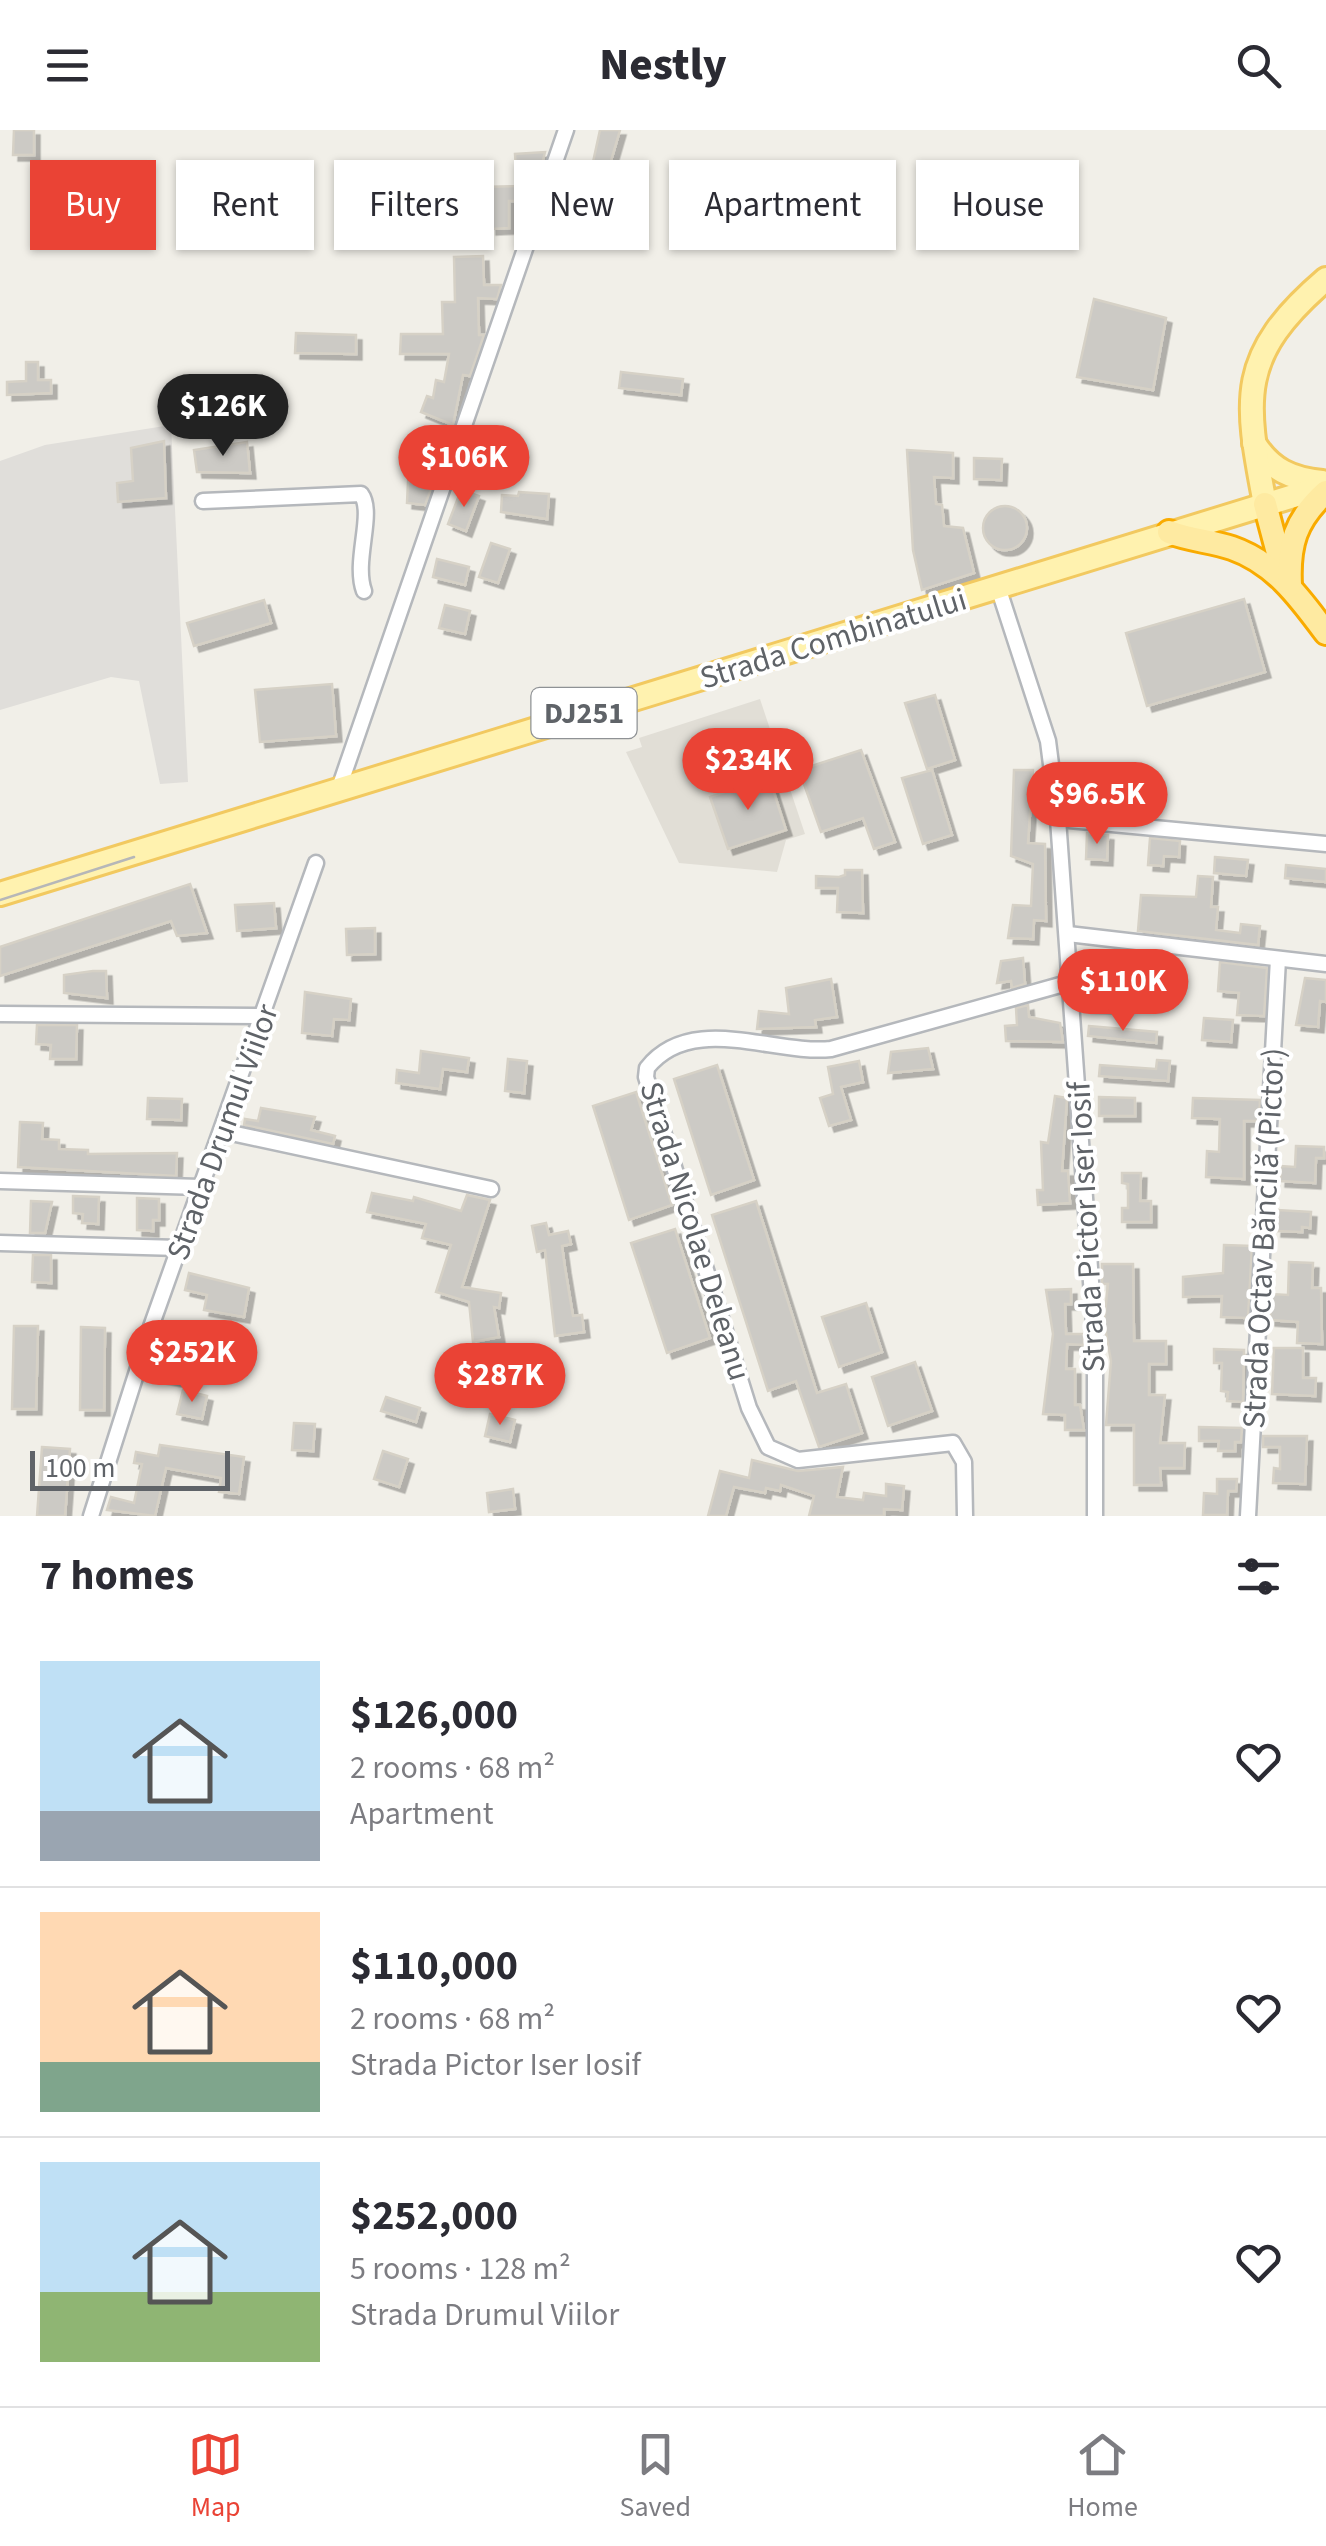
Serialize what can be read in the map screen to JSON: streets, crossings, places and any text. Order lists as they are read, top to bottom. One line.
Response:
{"streets":{"main road":["Strada Combinatului","DJ251"],"street":["Strada Drumul Viilor","Strada Pictor Iser Iosif","Strada Nicolae Deleanu","Strada Octav Băncilă (Pictor)"]},"crossings":[["Strada Combinatului","Strada Pictor Iser Iosif"],["Strada Pictor Iser Iosif","Strada Nicolae Deleanu"]],"scale_bar":"100 m","page":{"header":"Nestly","chip":["Buy","Rent","Filters","New","Apartment","House"],"price":["$126K","$106K","$234K","$96.5K","$110K","$252K","$287K"],"scale":"100 m","heading":"7 homes","list":[{"name":"$126,000","note":"2 rooms · 68 m² · Apartment"},{"name":"$110,000","note":"2 rooms · 68 m² · Strada Pictor Iser Iosif"},{"name":"$252,000","note":"5 rooms · 128 m² · Strada Drumul Viilor"}],"tabs":["Map","Saved","Home"]}}
